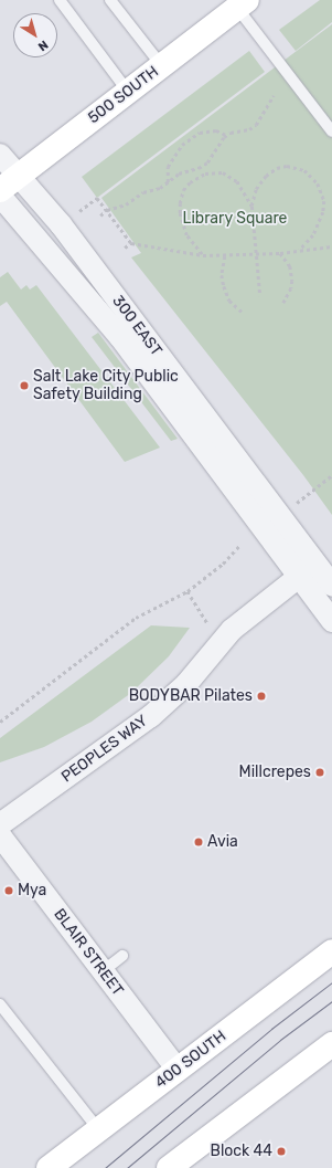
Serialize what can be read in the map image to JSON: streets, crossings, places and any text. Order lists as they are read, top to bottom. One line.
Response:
{"streets":{"main road":["500 SOUTH","400 SOUTH"],"street":["300 EAST","PEOPLES WAY","BLAIR STREET"]},"crossings":[["500 SOUTH","300 EAST"],["300 EAST","PEOPLES WAY"],["BLAIR STREET","400 SOUTH"]],"parks":["Library Square"],"places":["Salt Lake City Public Safety Building","BODYBAR Pilates","Millcrepes","Avia","Mya","Block 44"],"north":"bottom right"}
